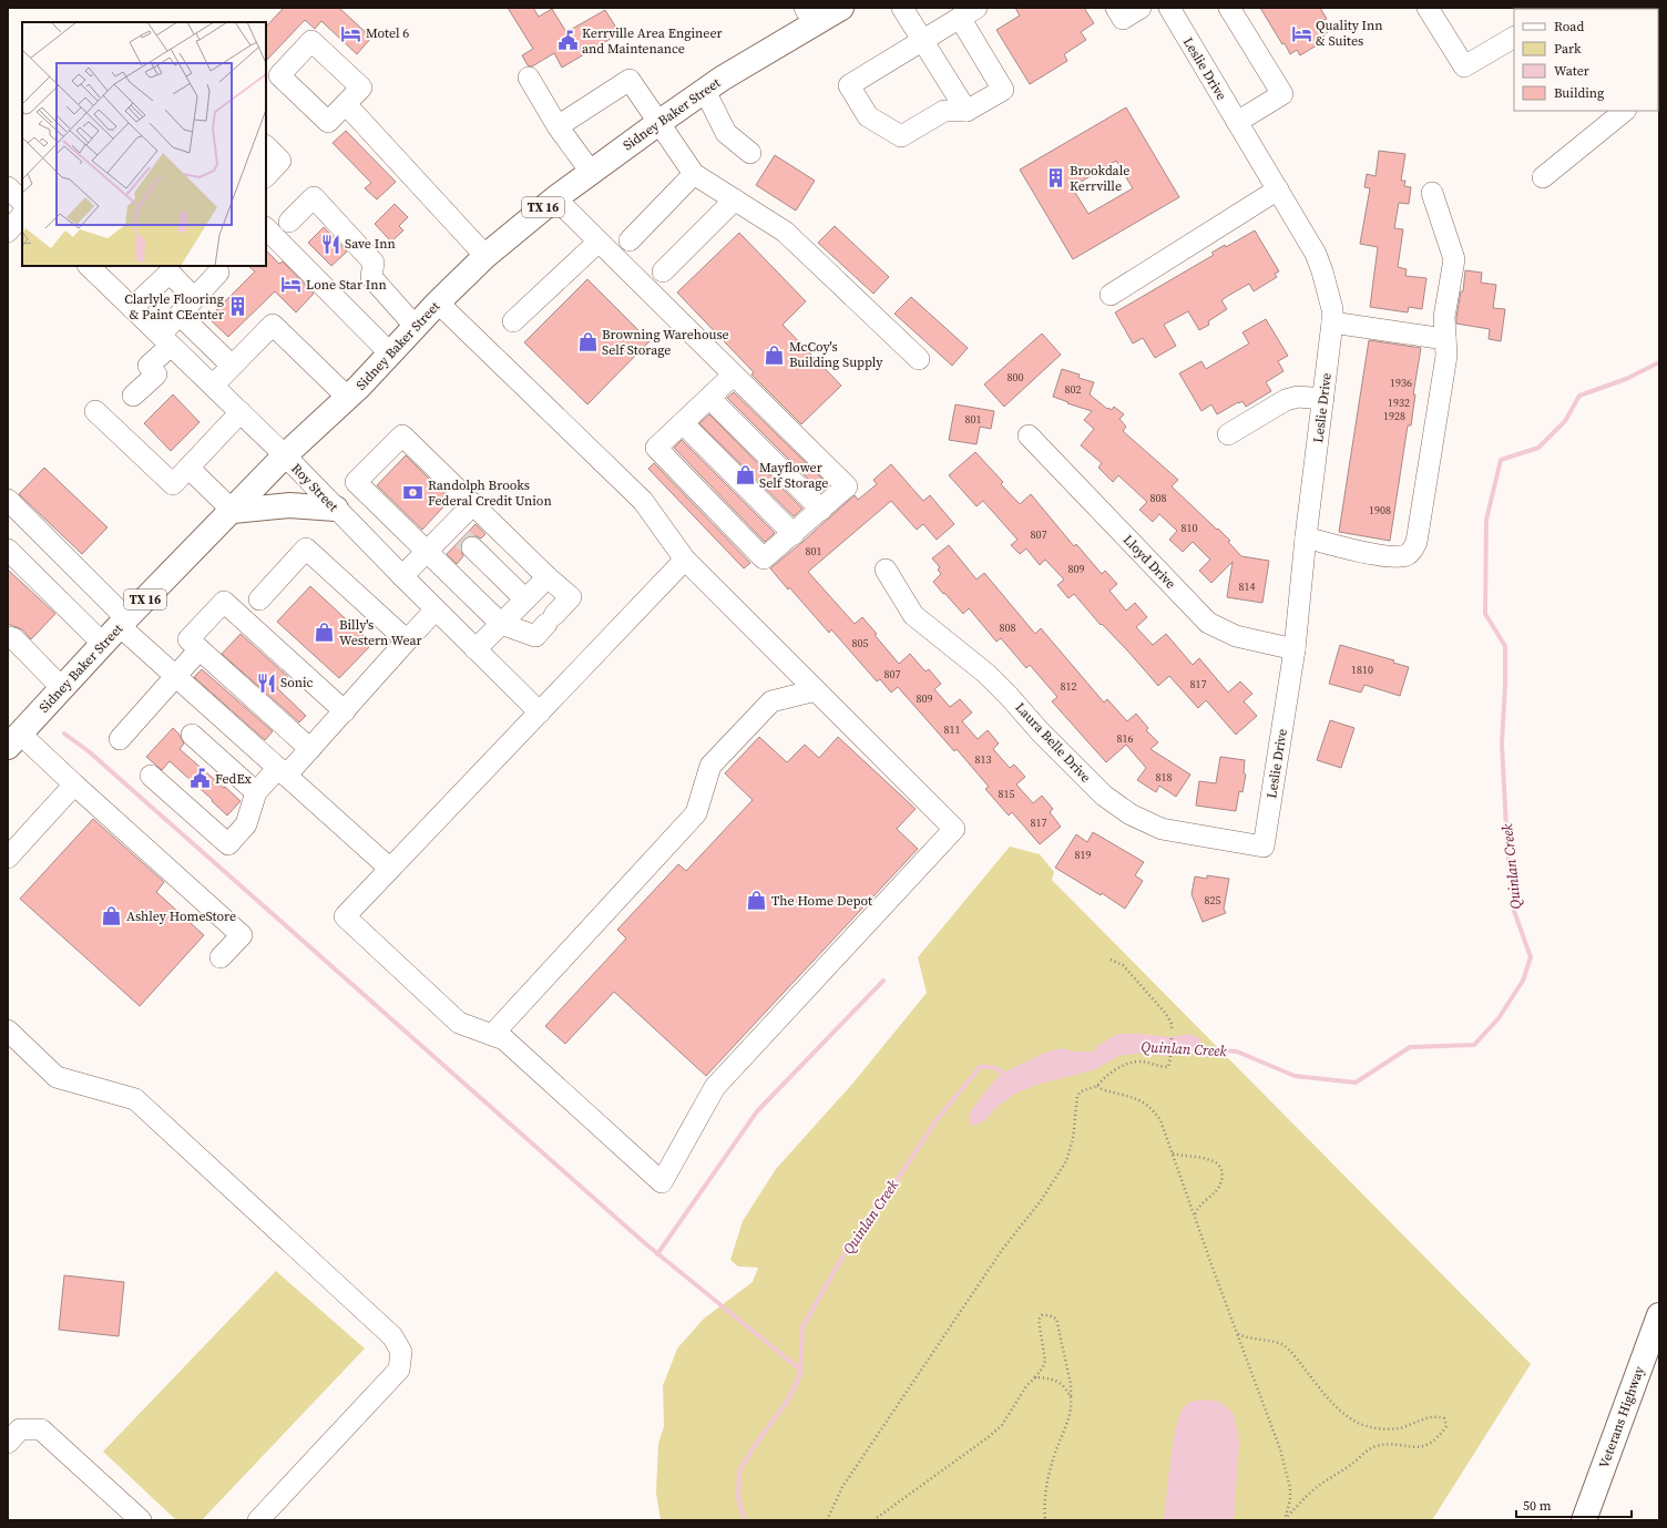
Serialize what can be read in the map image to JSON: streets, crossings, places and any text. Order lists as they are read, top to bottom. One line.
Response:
{"streets":{"main road":["Sidney Baker Street","TX 16","Veterans Highway"],"street":["Leslie Drive","Roy Street","Lloyd Drive","Laura Belle Drive"]},"crossings":[["Leslie Drive","Lloyd Drive"],["Leslie Drive","Laura Belle Drive"],["Sidney Baker Street","Roy Street"]],"water":["Quinlan Creek"],"places":{"hotel":["Motel 6","Quality Inn & Suites","Lone Star Inn"],"public building":["Kerrville Area Engineer and Maintenance","FedEx"],"building":["Brookdale Kerrville","Clarlyle Flooring & Paint CEenter"],"restaurant":["Save Inn","Sonic"],"shop":["Browning Warehouse Self Storage","McCoy's Building Supply","Mayflower Self Storage","Billy's Western Wear","The Home Depot","Ashley HomeStore"],"bank":["Randolph Brooks Federal Credit Union"]},"house_numbers":["800","1936","802","1932","1928","801","808","1908","810","807","801","809","814","808","805","1810","807","817","812","809","811","816","813","818","815","817","819","825"],"legend":["Road","Park","Water","Building"],"scale_bar":"50 m"}
